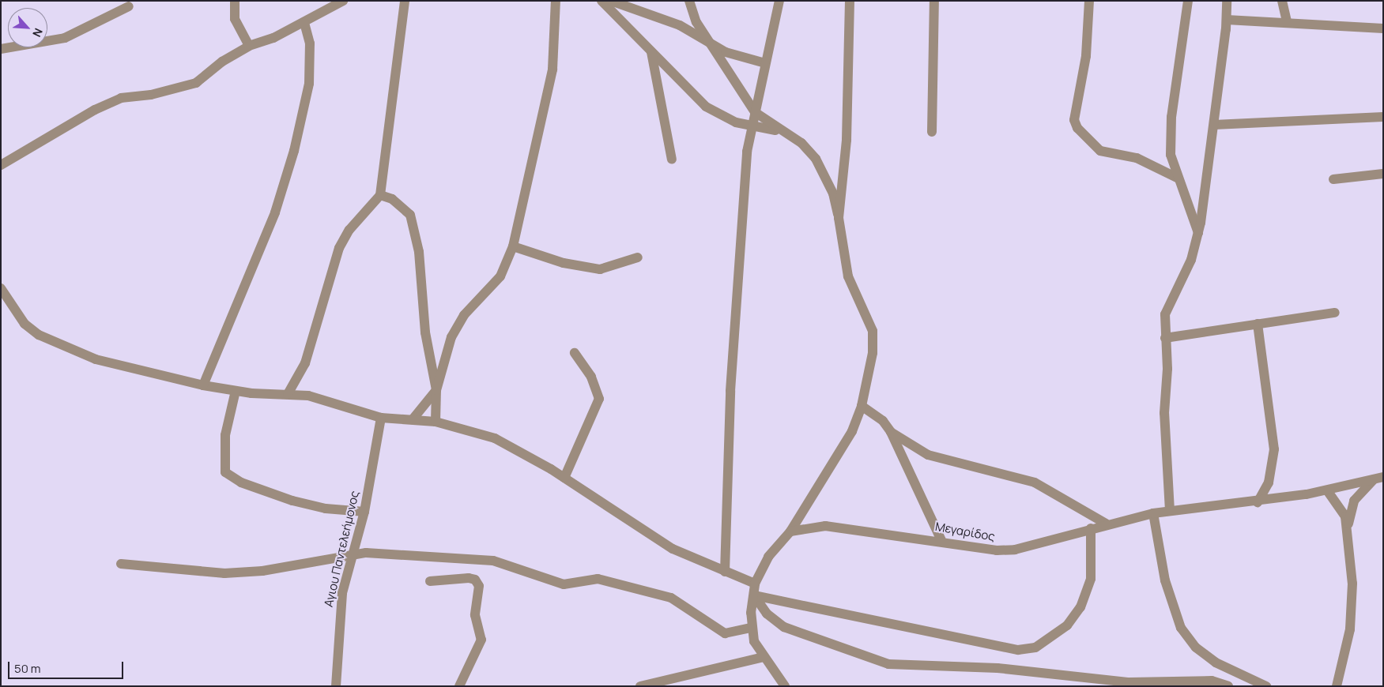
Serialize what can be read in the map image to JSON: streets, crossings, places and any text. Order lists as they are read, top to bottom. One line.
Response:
{"streets":{"street":["Μεγαρίδος","Αγιου Παντελεήμονος"]},"scale_bar":"50 m","north":"bottom right"}
